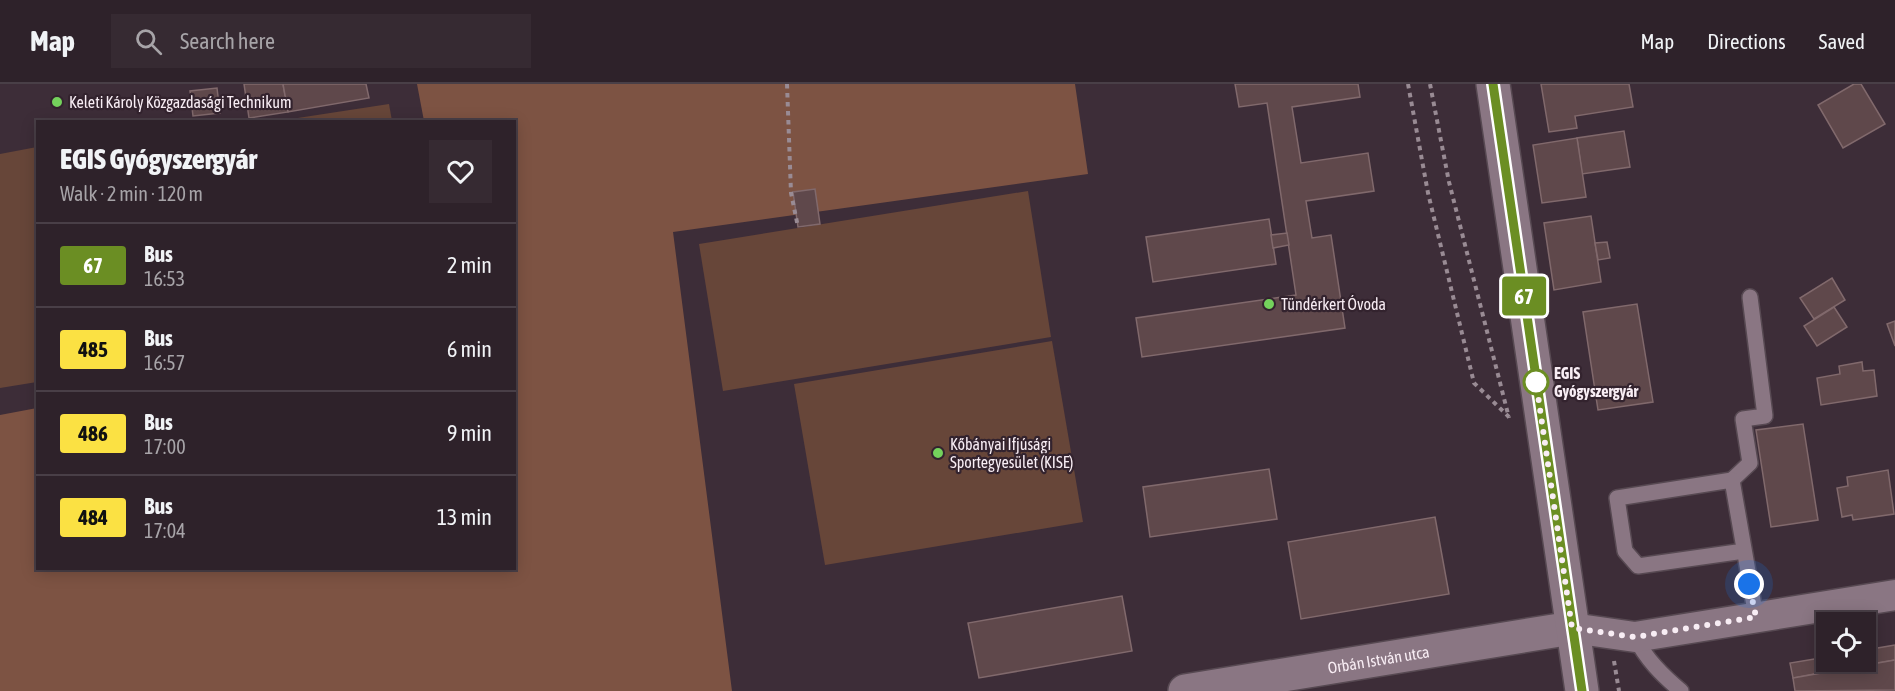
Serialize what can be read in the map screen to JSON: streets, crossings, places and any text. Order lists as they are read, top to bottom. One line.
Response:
{"streets":{"main road":["Orbán István utca"]},"places":["Keleti Károly Közgazdasági Technikum","Tündérkert Óvoda","EGIS Gyógyszergyár","Kőbányai Ifjúsági Sportegyesület (KISE)"],"lines":["bus line 67"],"page":{"header":"Map","search":"Search here","nav":["Map","Directions","Saved"],"on_map":"67","heading":["EGIS Gyógyszergyár","Walk · 2 min · 120 m"],"list":[{"mark":"67","name":"Bus","note":"16:53","value":"2 min"},{"mark":"485","name":"Bus","note":"16:57","value":"6 min"},{"mark":"486","name":"Bus","note":"17:00","value":"9 min"},{"mark":"484","name":"Bus","note":"17:04","value":"13 min"}]}}
